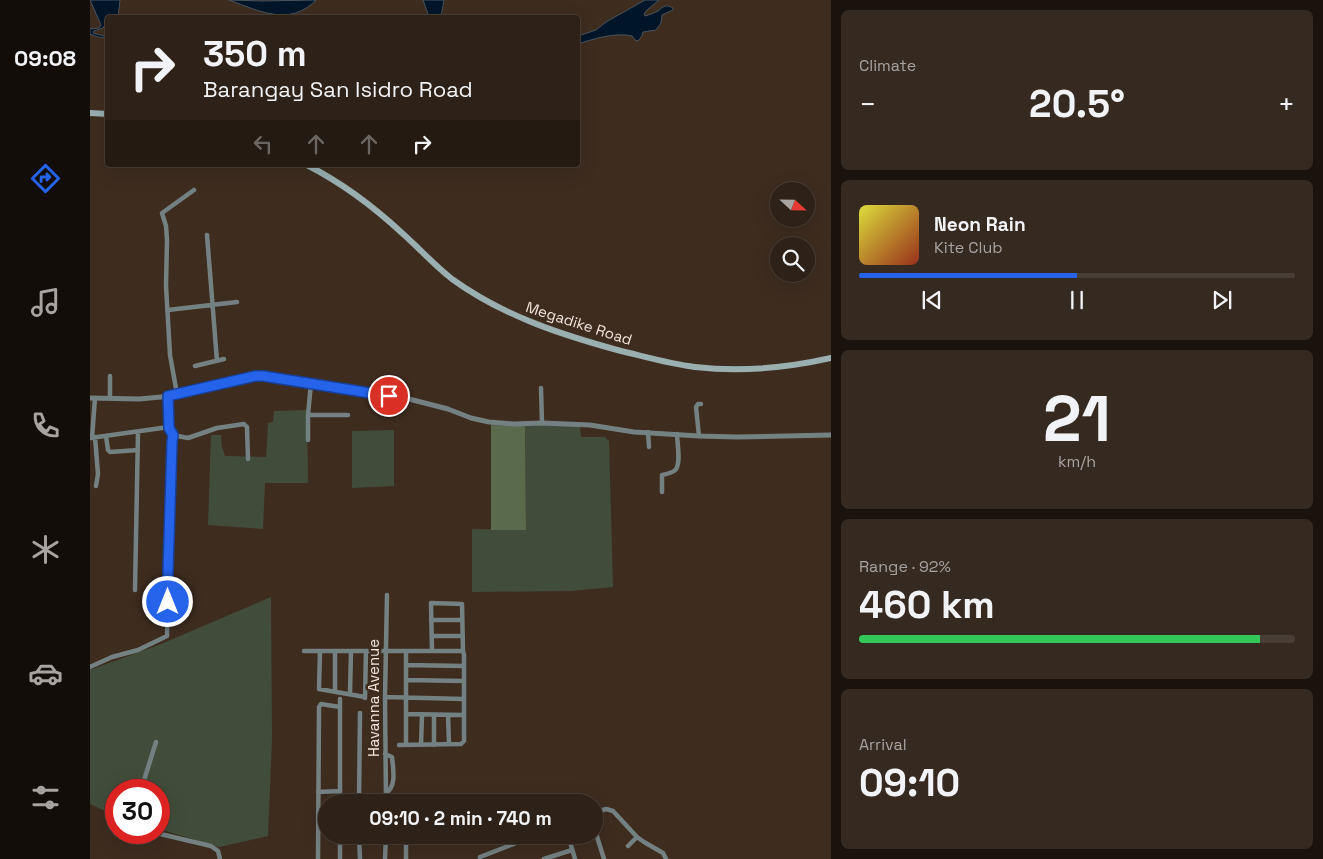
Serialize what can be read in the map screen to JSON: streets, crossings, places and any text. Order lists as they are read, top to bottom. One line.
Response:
{"streets":{"main road":["Megadike Road"],"street":["Havanna Avenue"]},"north":"right","page":{"tabs":"09:08","tile":["Climate",["21","km/h"],["Range · 92%","460 km"],["Arrival","09:10"]],"turn":["350 m","Barangay San Isidro Road"],"heat":["−","20.5°","+"],"song":["Neon Rain","Kite Club"],"limit":"30","trip":"09:10 · 2 min · 740 m"}}
